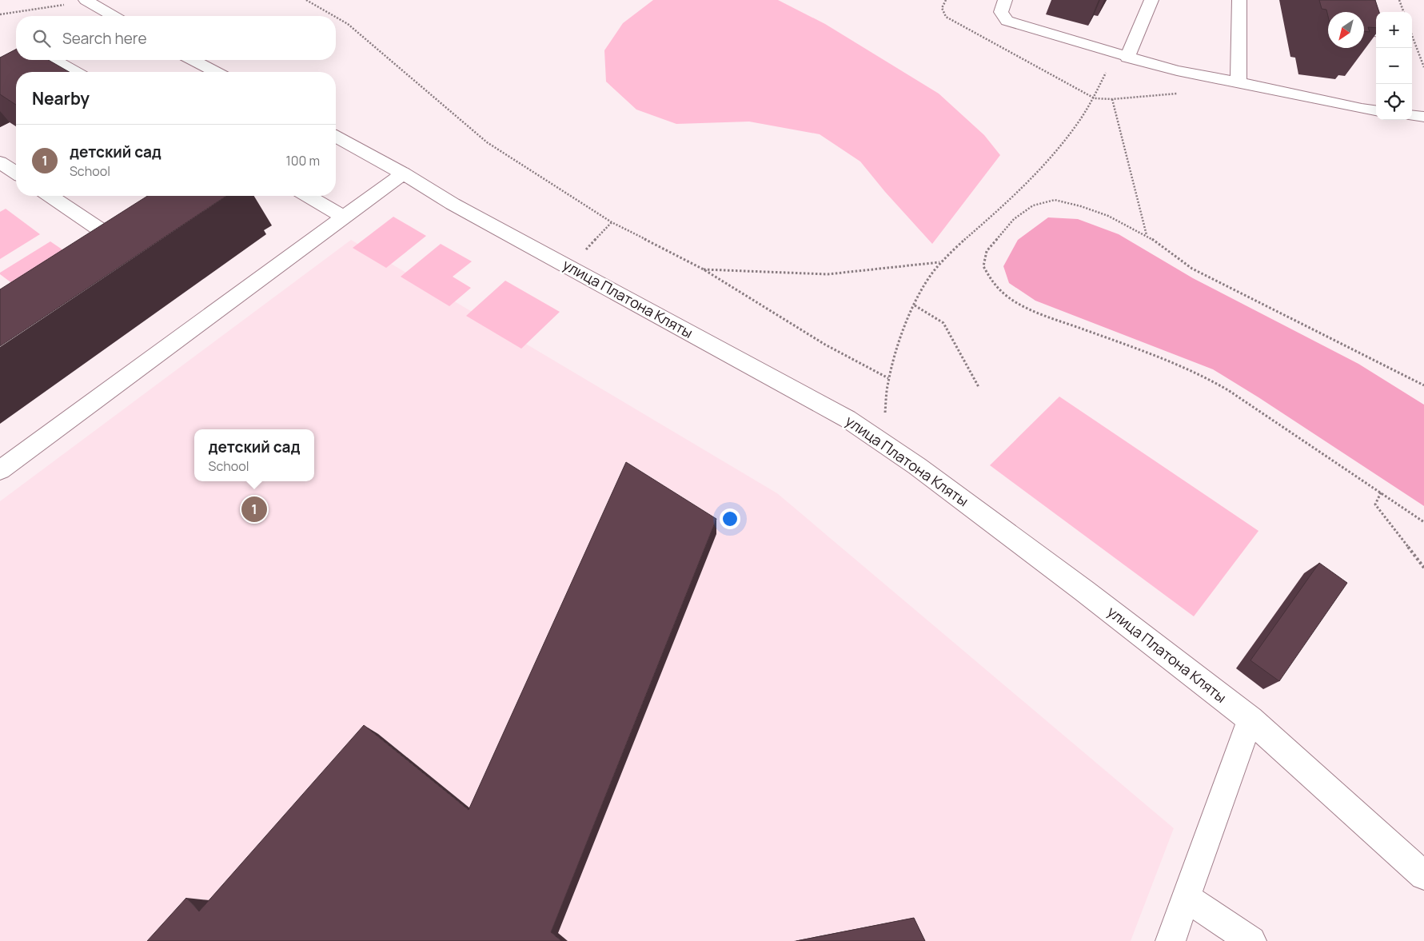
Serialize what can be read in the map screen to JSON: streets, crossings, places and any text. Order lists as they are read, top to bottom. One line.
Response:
{"streets":{"street":["улица Платона Кляты"]},"north":"bottom left","page":{"map_buttons":["+","−"],"search":"Search here","heading":"Nearby","list":[{"mark":"1","name":"детский сад","note":"School","value":"100 m"}],"popup":["детский сад","School"],"pins":"1"}}
